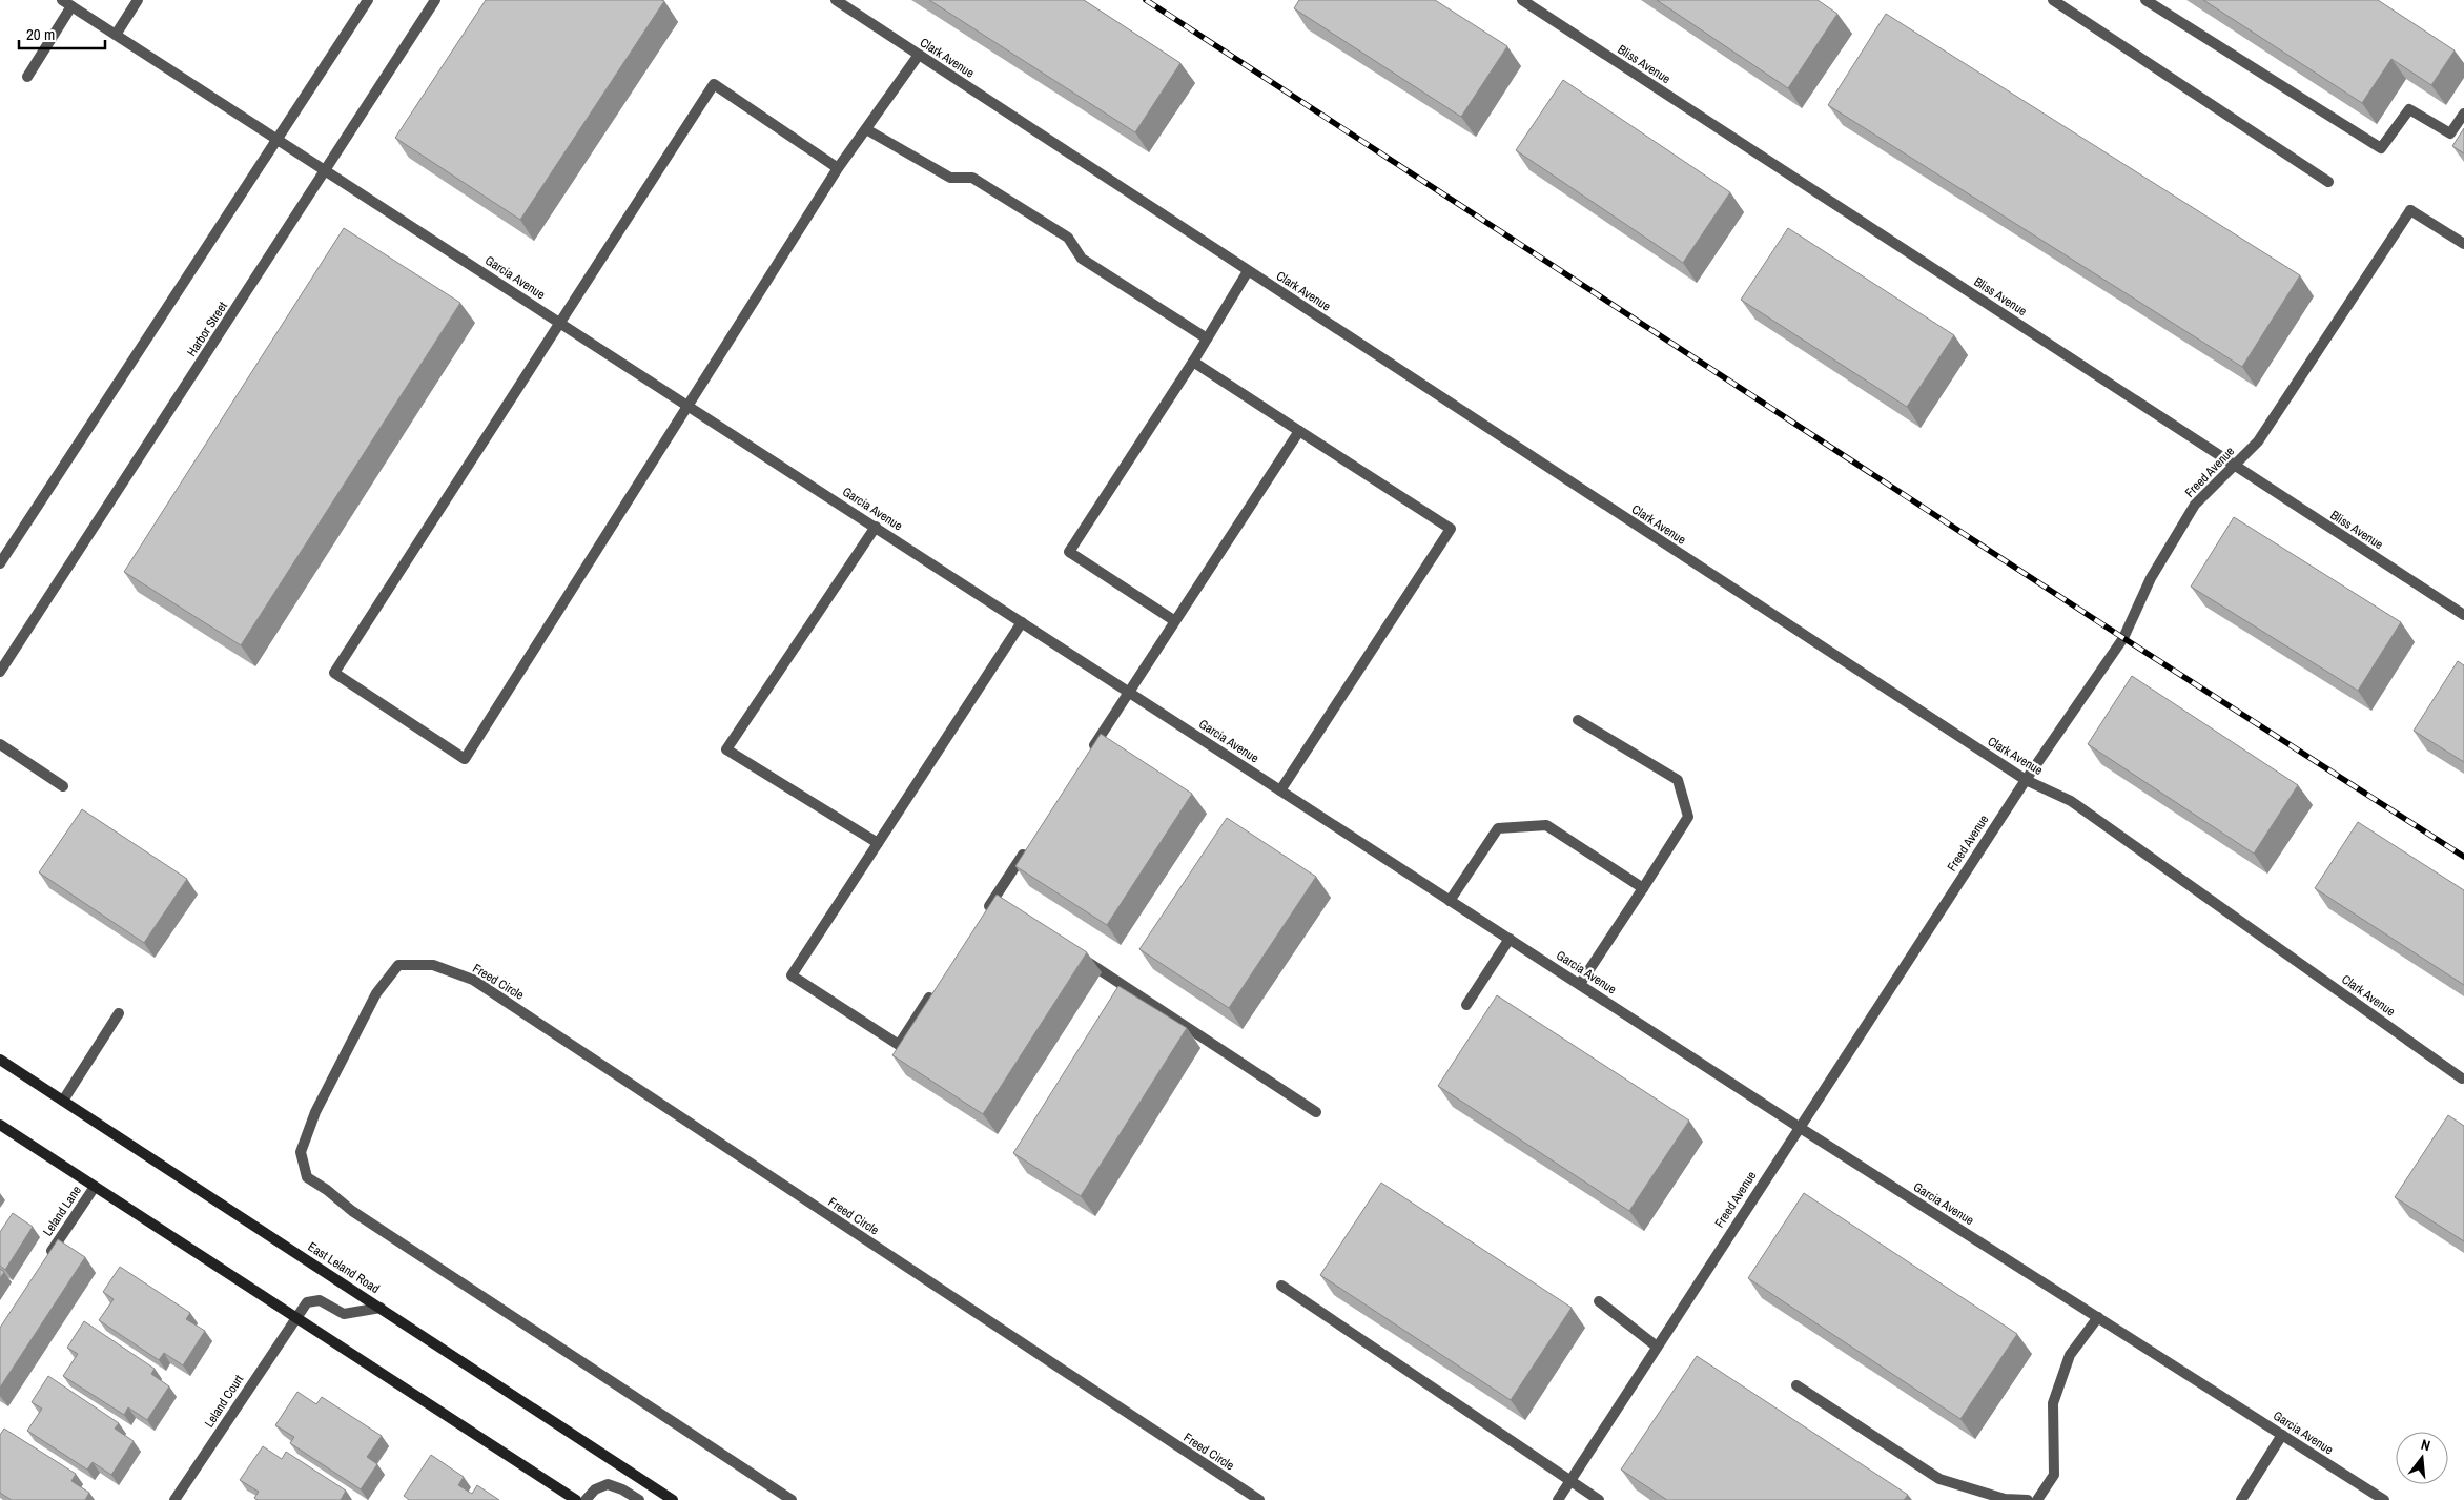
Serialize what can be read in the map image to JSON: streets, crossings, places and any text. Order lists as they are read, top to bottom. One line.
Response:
{"streets":{"main road":["East Leland Road"],"street":["Clark Avenue","Bliss Avenue","Garcia Avenue","Harbor Street","Freed Avenue","Freed Circle","Leland Lane","Leland Court"]},"crossings":[["Clark Avenue","Freed Avenue"],["Bliss Avenue","Freed Avenue"],["Garcia Avenue","Harbor Street"],["Garcia Avenue","Freed Avenue"],["East Leland Road","Leland Court"]],"scale_bar":"20 m","north":"top"}
